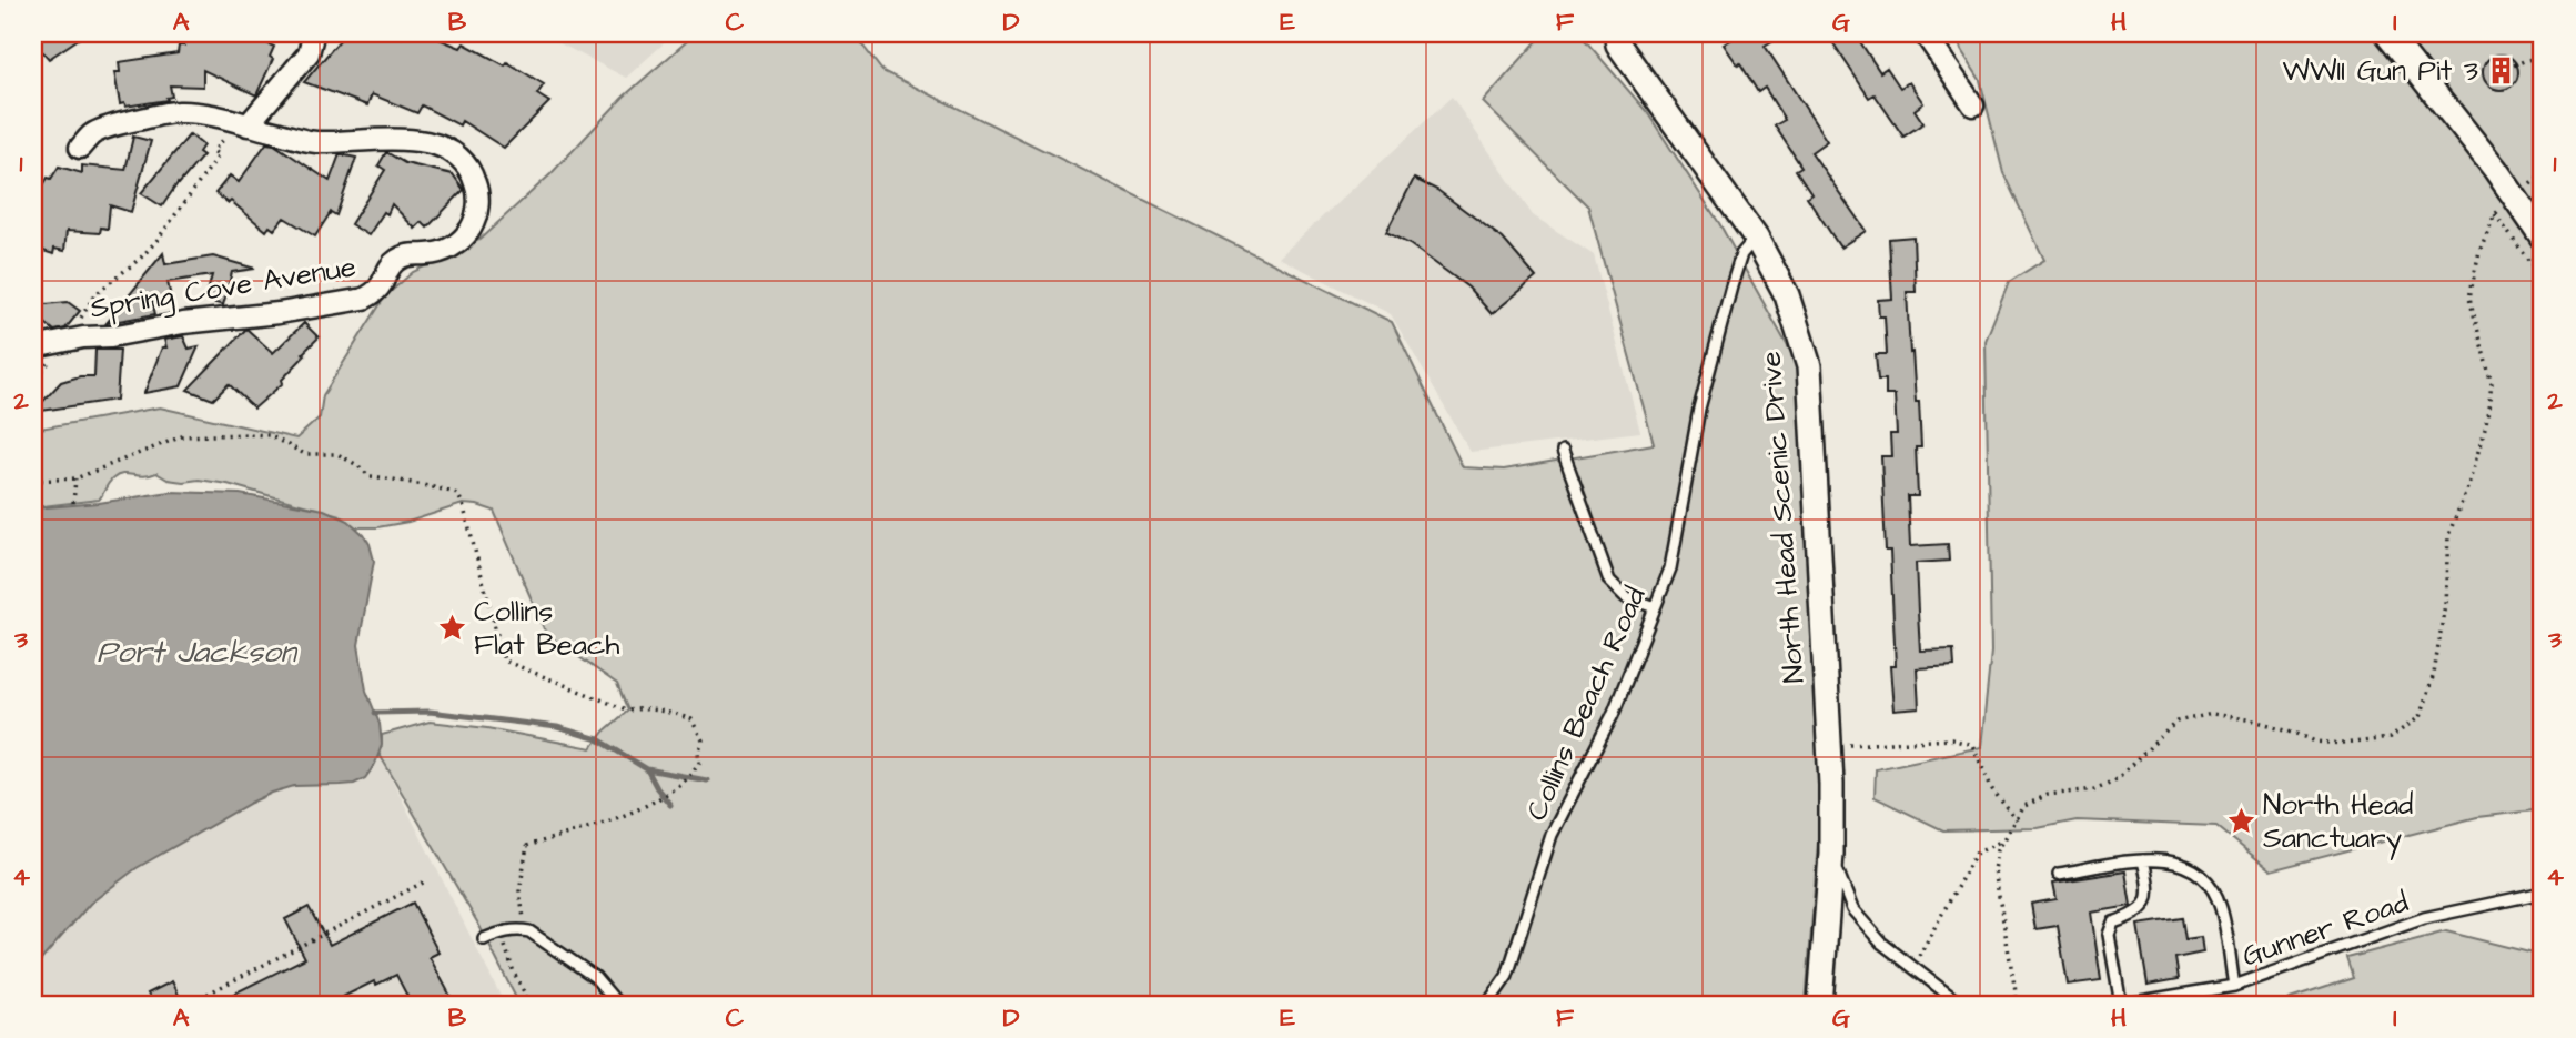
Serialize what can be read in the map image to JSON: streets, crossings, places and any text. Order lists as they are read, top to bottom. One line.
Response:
{"streets":{"street":["Spring Cove Avenue","North Head Scenic Drive"],"lane":["Collins Beach Road","Gunner Road"]},"crossings":[["North Head Scenic Drive","Collins Beach Road"]],"water":["Port Jackson"],"places":{"building":["WWII Gun Pit 3"],"place":["Collins Flat Beach","North Head Sanctuary"]},"grid":{"columns":["A","B","C","D","E","F","G","H","I"],"rows":["1","2","3","4"]}}
